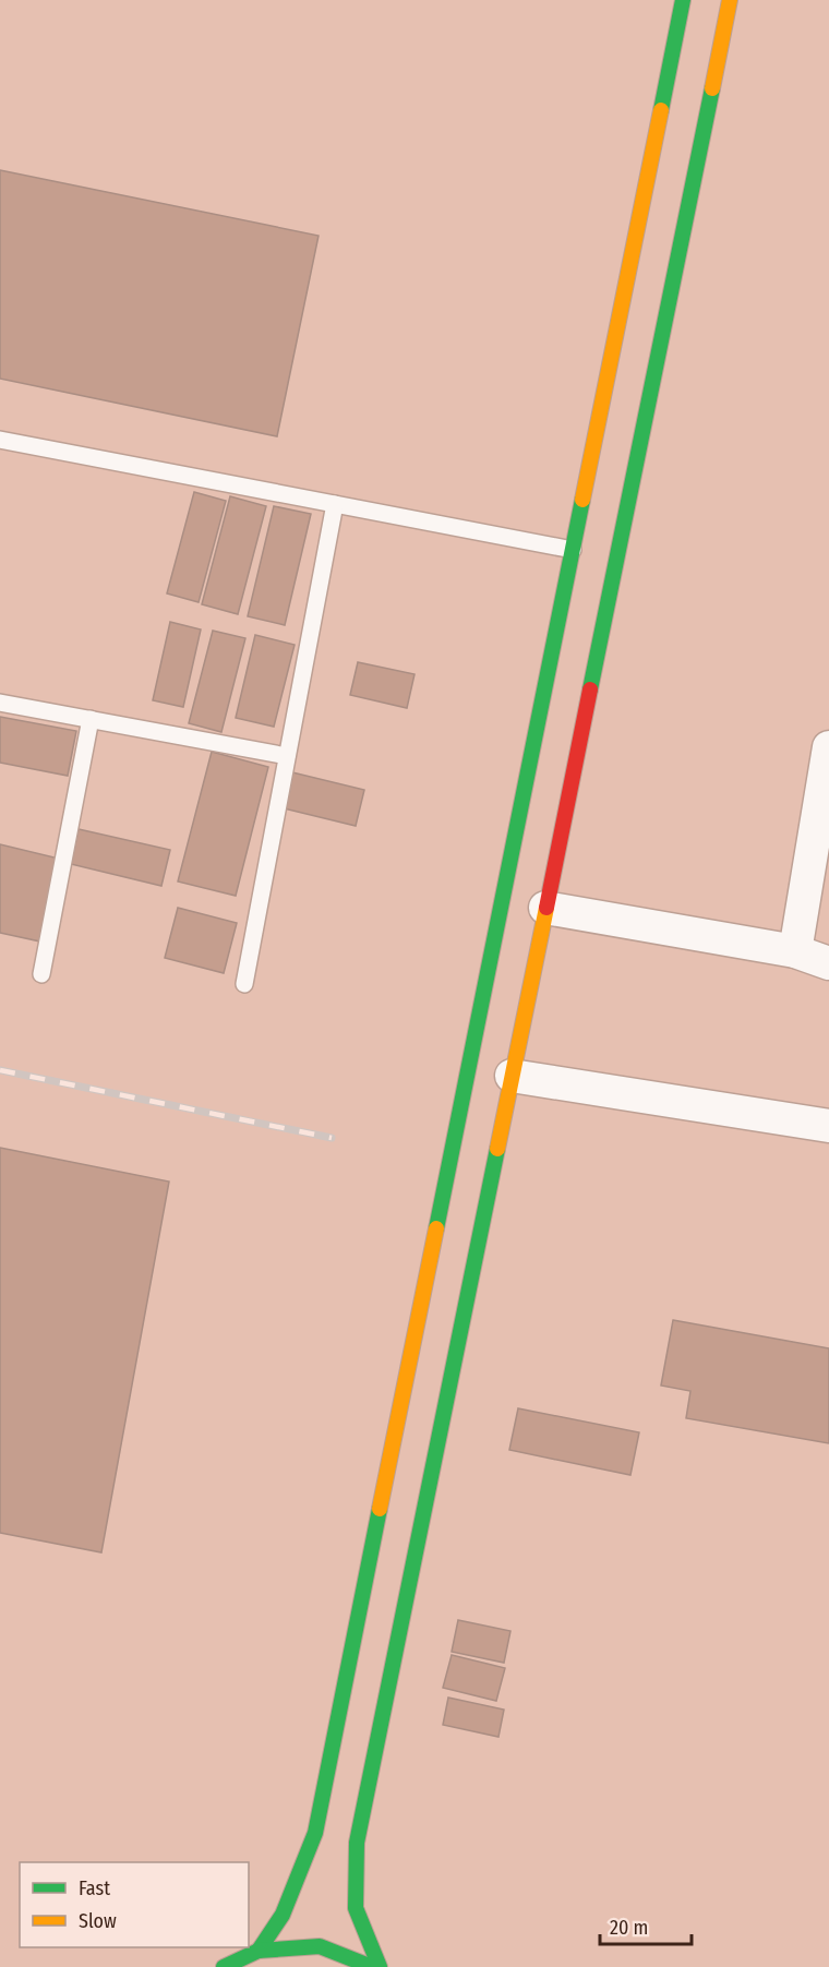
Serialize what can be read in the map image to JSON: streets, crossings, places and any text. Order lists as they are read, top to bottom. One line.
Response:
{"legend":["Fast","Slow"],"scale_bar":"20 m"}
